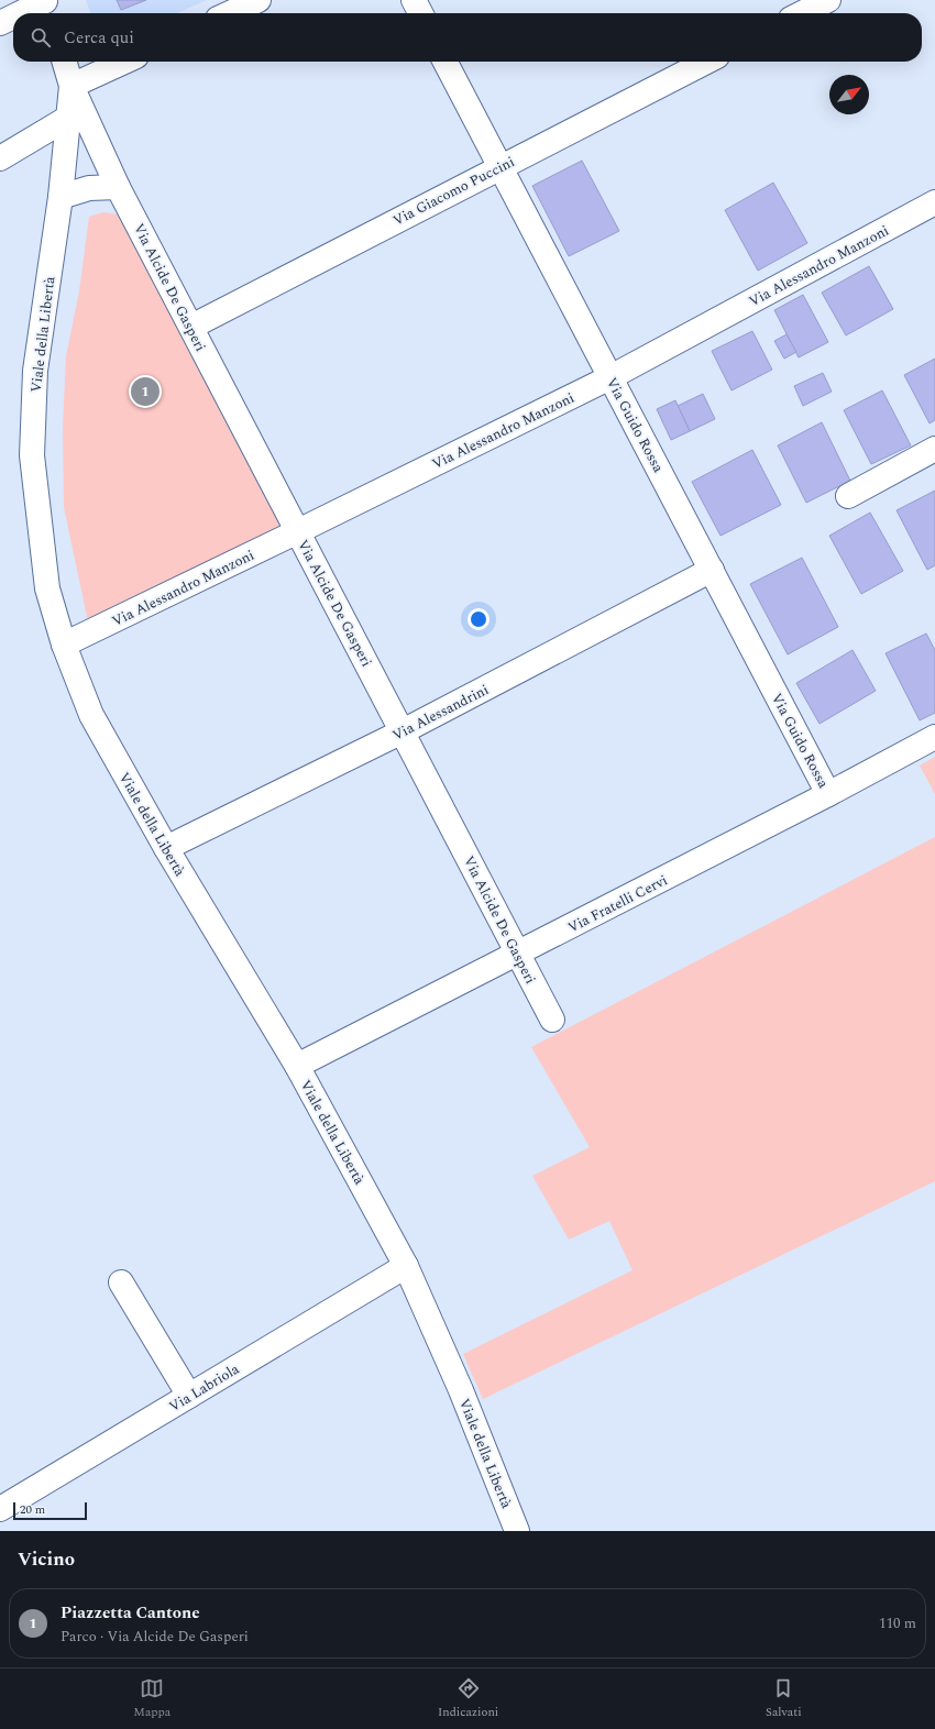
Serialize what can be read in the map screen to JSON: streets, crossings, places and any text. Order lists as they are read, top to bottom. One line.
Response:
{"streets":{"street":["Via Giacomo Puccini","Via Alessandro Manzoni","Via Alcide De Gasperi","Viale della Libertà","Via Guido Rossa","Via Alessandrini","Via Fratelli Cervi","Via Labriola"]},"crossings":[["Via Giacomo Puccini","Via Alcide De Gasperi"],["Via Giacomo Puccini","Via Guido Rossa"],["Via Alessandro Manzoni","Via Alcide De Gasperi"],["Via Alessandro Manzoni","Viale della Libertà"],["Via Alessandro Manzoni","Via Guido Rossa"],["Via Alcide De Gasperi","Viale della Libertà"],["Via Alcide De Gasperi","Via Alessandrini"],["Via Alcide De Gasperi","Via Fratelli Cervi"],["Viale della Libertà","Via Alessandrini"],["Viale della Libertà","Via Fratelli Cervi"],["Viale della Libertà","Via Labriola"],["Via Guido Rossa","Via Alessandrini"],["Via Guido Rossa","Via Fratelli Cervi"]],"scale_bar":"20 m","north":"top right","page":{"search":"Cerca qui","pins":"1","scale":"20 m","heading":"Vicino","list":[{"mark":"1","name":"Piazzetta Cantone","note":"Parco · Via Alcide De Gasperi","value":"110 m"}],"nav":["Mappa","Indicazioni","Salvati"]}}
